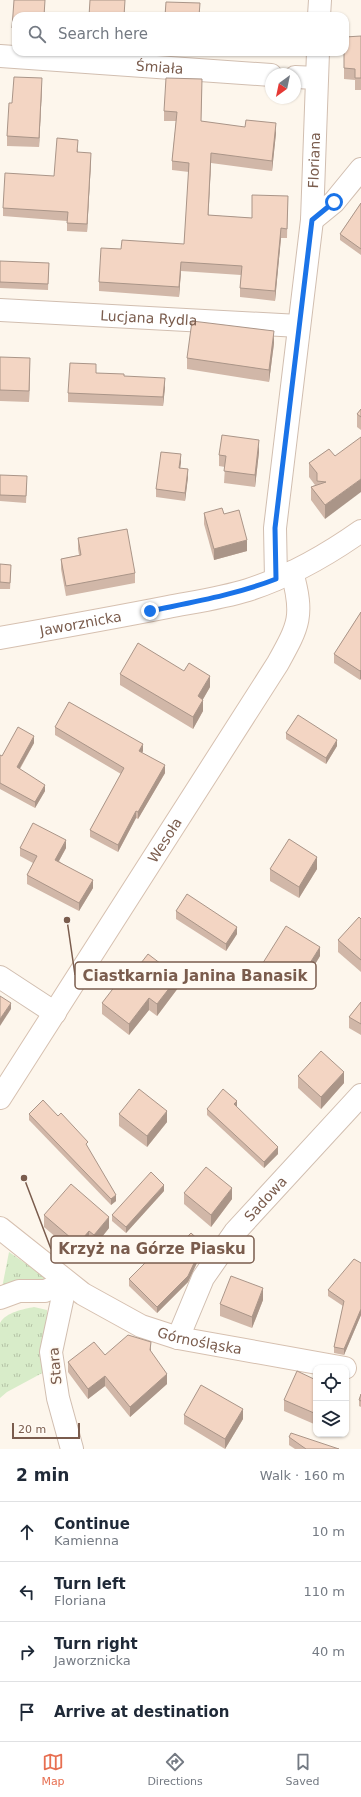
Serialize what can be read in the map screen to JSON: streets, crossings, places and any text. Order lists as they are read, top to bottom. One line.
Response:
{"streets":{"street":["Śmiała","Floriana","Lucjana Rydla","Jaworznicka","Wesoła","Sadowa","Górnośląska","Stara"]},"crossings":[["Floriana","Lucjana Rydla"],["Floriana","Jaworznicka"],["Floriana","Wesoła"],["Jaworznicka","Wesoła"],["Sadowa","Górnośląska"],["Górnośląska","Stara"]],"places":["Ciastkarnia Janina Banasik","Krzyż na Górze Piasku"],"scale_bar":"20 m","north":"bottom left","page":{"search":"Search here","scale":"20 m","heading":["2 min","Walk · 160 m"],"list":[["Continue","Kamienna","10 m"],["Turn left","Floriana","110 m"],["Turn right","Jaworznicka","40 m"],"Arrive at destination"],"nav":["Map","Directions","Saved"]}}
